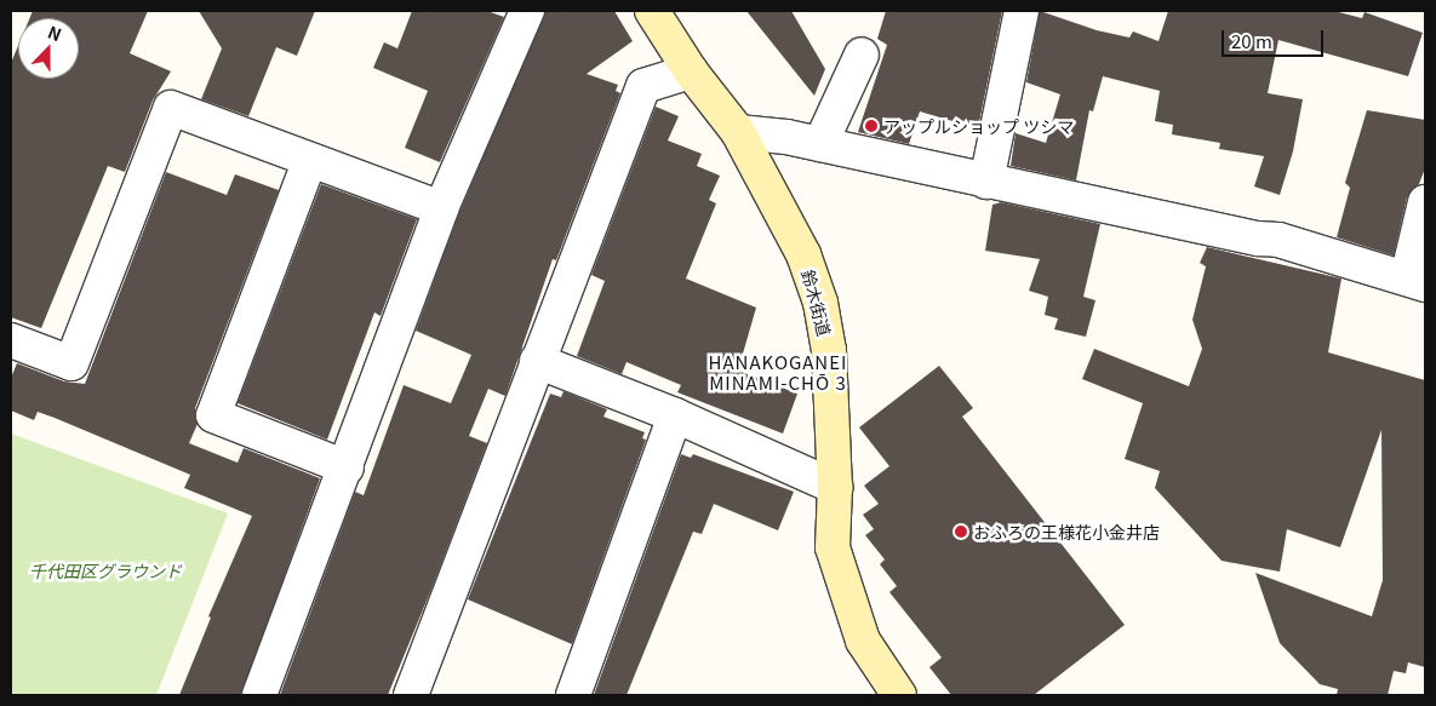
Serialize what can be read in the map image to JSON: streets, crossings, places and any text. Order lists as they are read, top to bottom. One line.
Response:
{"streets":{"street":["鈴木街道"]},"districts":["HANAKOGANEI MINAMI-CHŌ 3"],"parks":["千代田区グラウンド"],"places":["アップルショップ ツシマ","おふろの王様花小金井店"],"scale_bar":"20 m","north":"top"}
